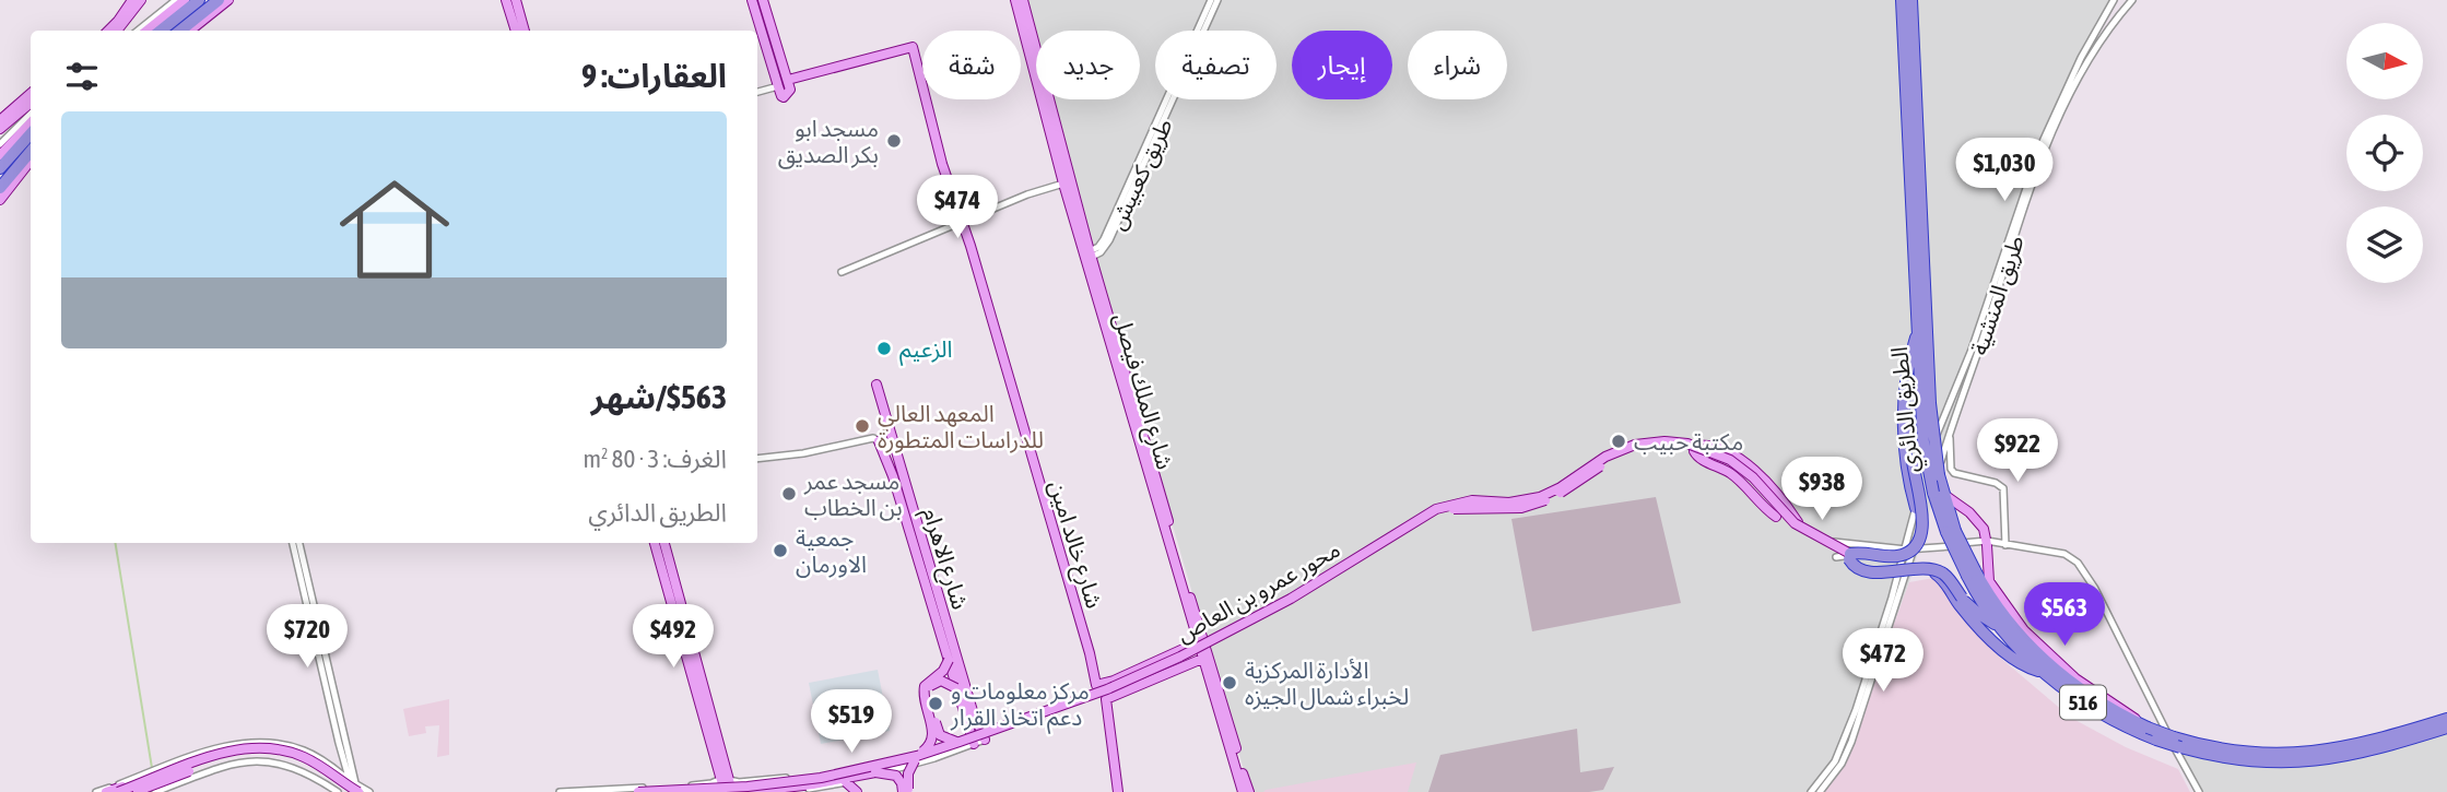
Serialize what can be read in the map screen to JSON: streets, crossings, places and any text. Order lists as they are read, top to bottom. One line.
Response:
{"streets":{"highway":["الطريق الدائري","516"],"main road":["شارع الملك فيصل","شارع خالد امين","شارع الاهرام","محور عمرو بن العاص"],"street":["طريق كعبيش","طريق المنشية"]},"crossings":[["طريق كعبيش","شارع الملك فيصل"]],"places":["مسجد ابو بكر الصديق","الزعيم","المعهد العالي للدراسات المتطورة","مكتبة حبيب","مسجد عمر بن الخطاب","جمعية الاورمان","الأدارة المركزية لخبراء شمال الجيزه","مركز معلومات و دعم اتخاذ القرار"],"north":"right","page":{"chip":["شراء","إيجار","تصفية","جديد","شقة"],"heading":"العقارات: 9","list":[{"name":"$563/شهر","note":"الغرف: 3 · 80 m² · الطريق الدائري"}],"price":["$1,030","$474","$922","$938","$563","$720","$492","$472","$519"]}}
